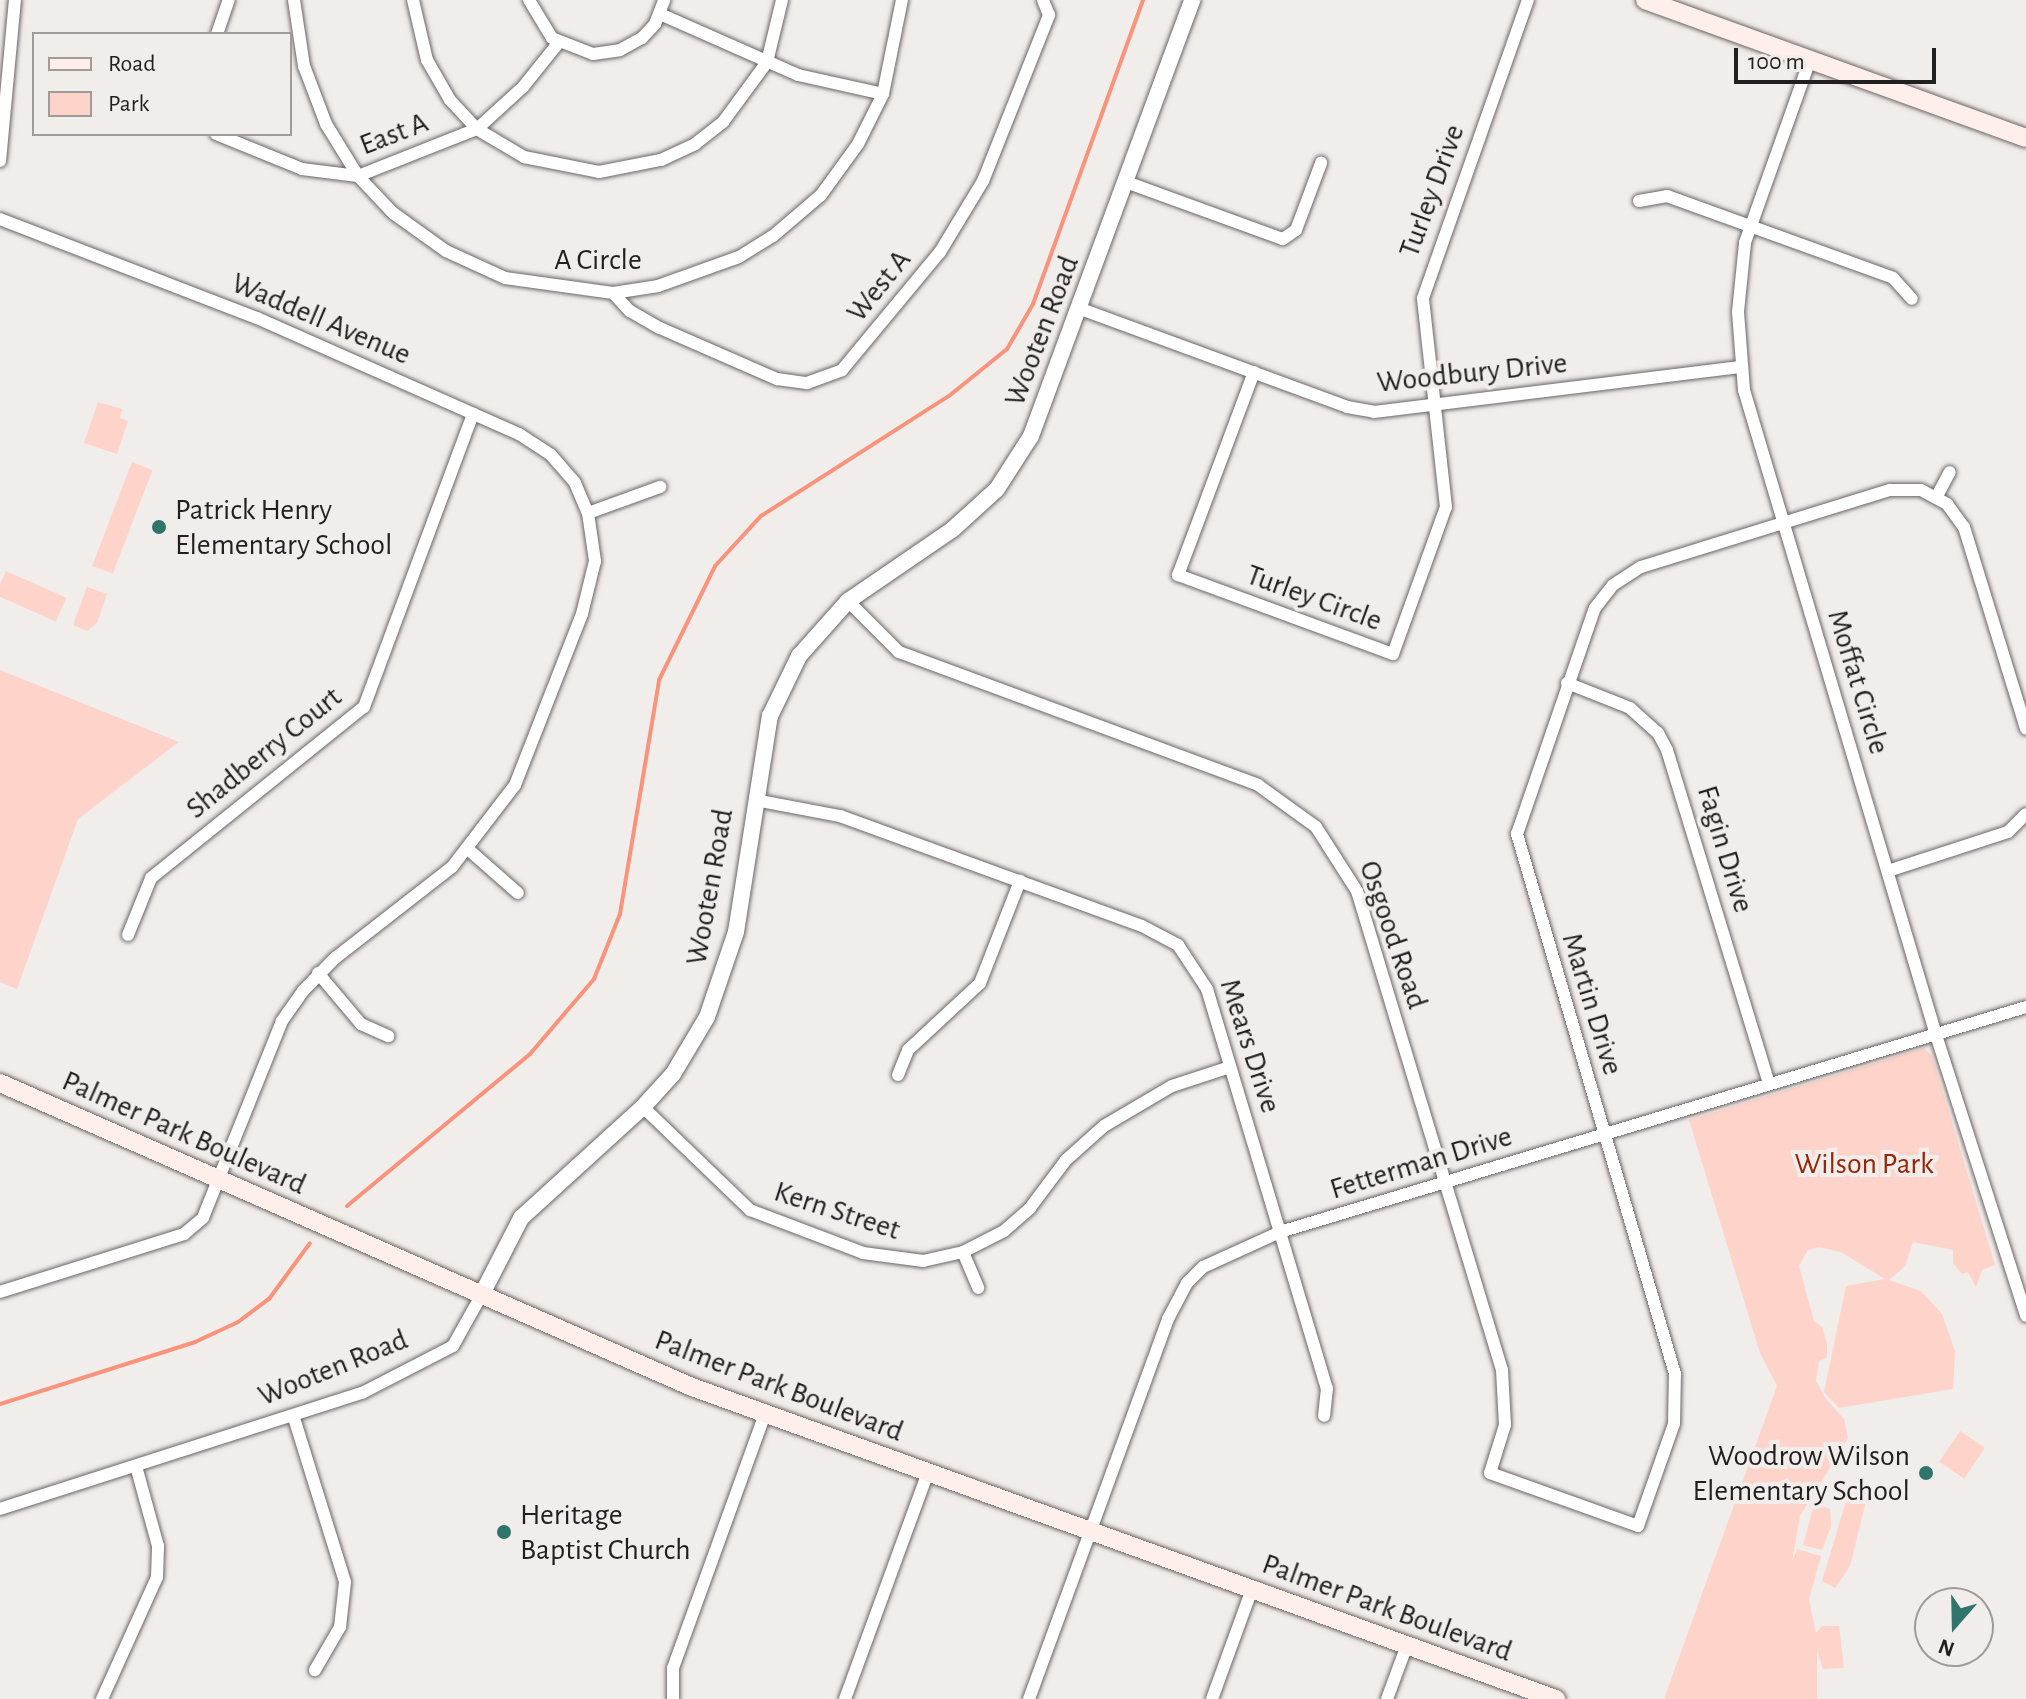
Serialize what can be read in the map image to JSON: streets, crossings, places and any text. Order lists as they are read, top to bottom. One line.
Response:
{"streets":{"main road":["Palmer Park Boulevard"],"street":["East A","Turley Drive","A Circle","West A","Waddell Avenue","Wooten Road","Woodbury Drive","Turley Circle","Moffat Circle","Shadberry Court","Fagin Drive","Osgood Road","Martin Drive","Mears Drive","Fetterman Drive","Kern Street"]},"crossings":[["East A","A Circle"],["Turley Drive","Woodbury Drive"],["Turley Drive","Turley Circle"],["A Circle","West A"],["Waddell Avenue","Shadberry Court"],["Waddell Avenue","Palmer Park Boulevard"],["Wooten Road","Woodbury Drive"],["Wooten Road","Osgood Road"],["Wooten Road","Mears Drive"],["Wooten Road","Palmer Park Boulevard"],["Wooten Road","Kern Street"],["Woodbury Drive","Turley Circle"],["Woodbury Drive","Moffat Circle"],["Moffat Circle","Martin Drive"],["Moffat Circle","Fetterman Drive"],["Fagin Drive","Martin Drive"],["Fagin Drive","Fetterman Drive"],["Osgood Road","Martin Drive"],["Osgood Road","Fetterman Drive"],["Martin Drive","Fetterman Drive"],["Mears Drive","Fetterman Drive"],["Mears Drive","Kern Street"],["Palmer Park Boulevard","Fetterman Drive"]],"parks":["Wilson Park"],"places":["Patrick Henry Elementary School","Woodrow Wilson Elementary School","Heritage Baptist Church"],"legend":["Road","Park"],"scale_bar":"100 m","north":"bottom"}
